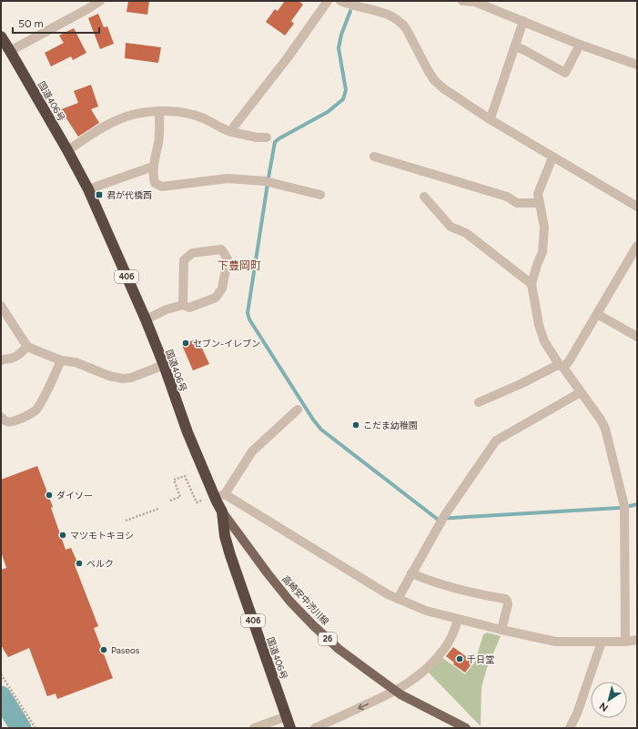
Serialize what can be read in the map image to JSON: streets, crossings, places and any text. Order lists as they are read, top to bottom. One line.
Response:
{"streets":{"highway":["国道406号","406"],"main road":["高崎安中渋川線","26"]},"crossings":[["国道406号","高崎安中渋川線"]],"districts":["下豊岡町"],"places":{"transit":["君が代橋西"],"other":["セブン-イレブン","こだま幼稚園","ダイソー","マツモトキヨシ","ベルク","Paseos","千日堂"]},"scale_bar":"50 m","north":"bottom left"}
